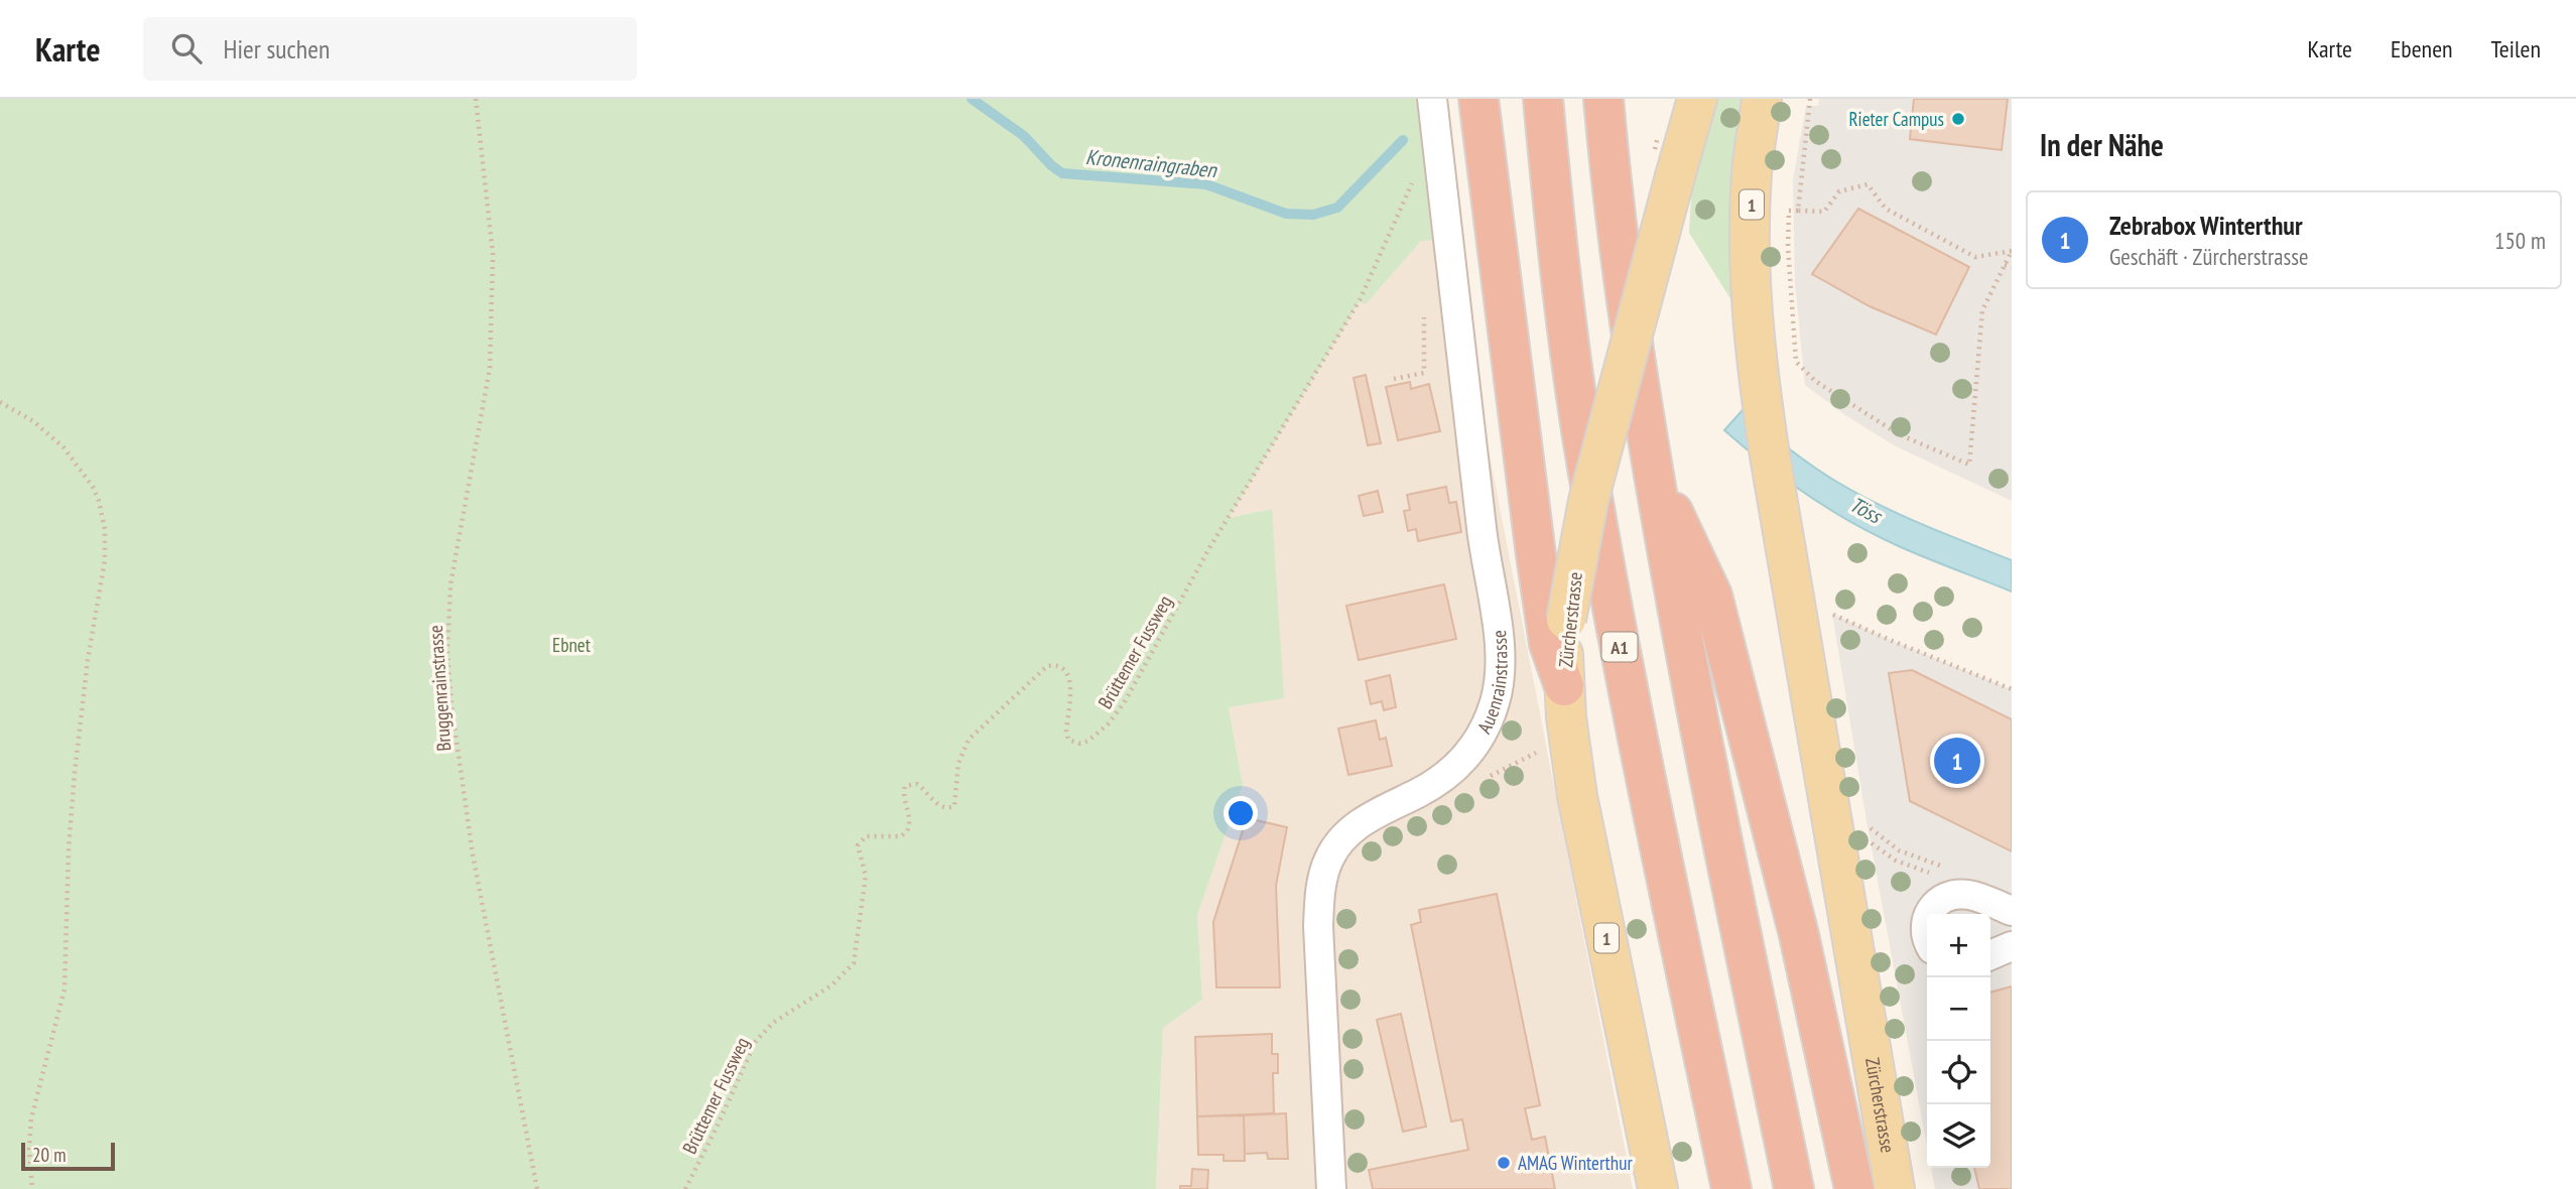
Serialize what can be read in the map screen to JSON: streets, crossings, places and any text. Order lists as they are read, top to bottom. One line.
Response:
{"streets":{"highway":["A1"],"main road":["1","Zürcherstrasse"],"street":["Auenrainstrasse"],"path":["Brüttemer Fussweg","Bruggenrainstrasse"]},"crossings":[["Brüttemer Fussweg","Auenrainstrasse"]],"water":["Kronenraingraben","Töss"],"parks":["Ebnet"],"places":["Rieter Campus","AMAG Winterthur"],"scale_bar":"20 m","page":{"header":"Karte","search":"Hier suchen","nav":["Karte","Ebenen","Teilen"],"heading":"In der Nähe","list":[{"mark":"1","name":"Zebrabox Winterthur","note":"Geschäft · Zürcherstrasse","value":"150 m"}],"pins":"1","map_buttons":["+","−"],"scale":"20 m"}}
